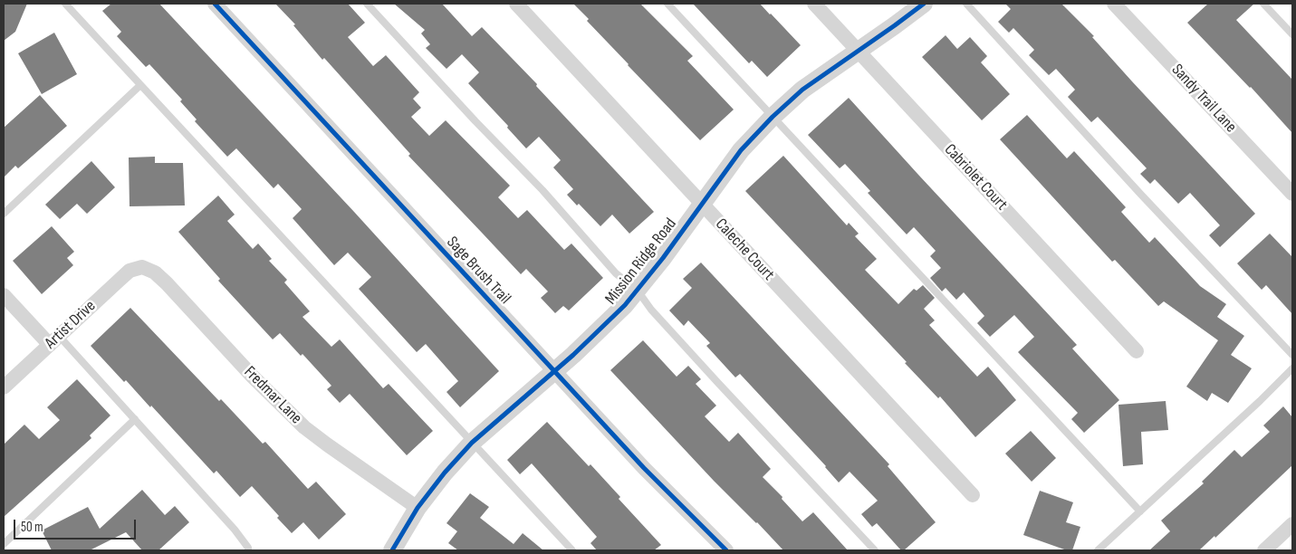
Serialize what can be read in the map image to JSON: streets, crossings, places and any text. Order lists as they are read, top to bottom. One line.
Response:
{"streets":{"street":["Sandy Trail Lane","Cabriolet Court","Caleche Court","Mission Ridge Road","Sage Brush Trail","Artist Drive","Fredmar Lane"]},"crossings":[["Cabriolet Court","Mission Ridge Road"],["Caleche Court","Mission Ridge Road"],["Mission Ridge Road","Sage Brush Trail"],["Mission Ridge Road","Fredmar Lane"],["Artist Drive","Fredmar Lane"]],"scale_bar":"50 m"}
